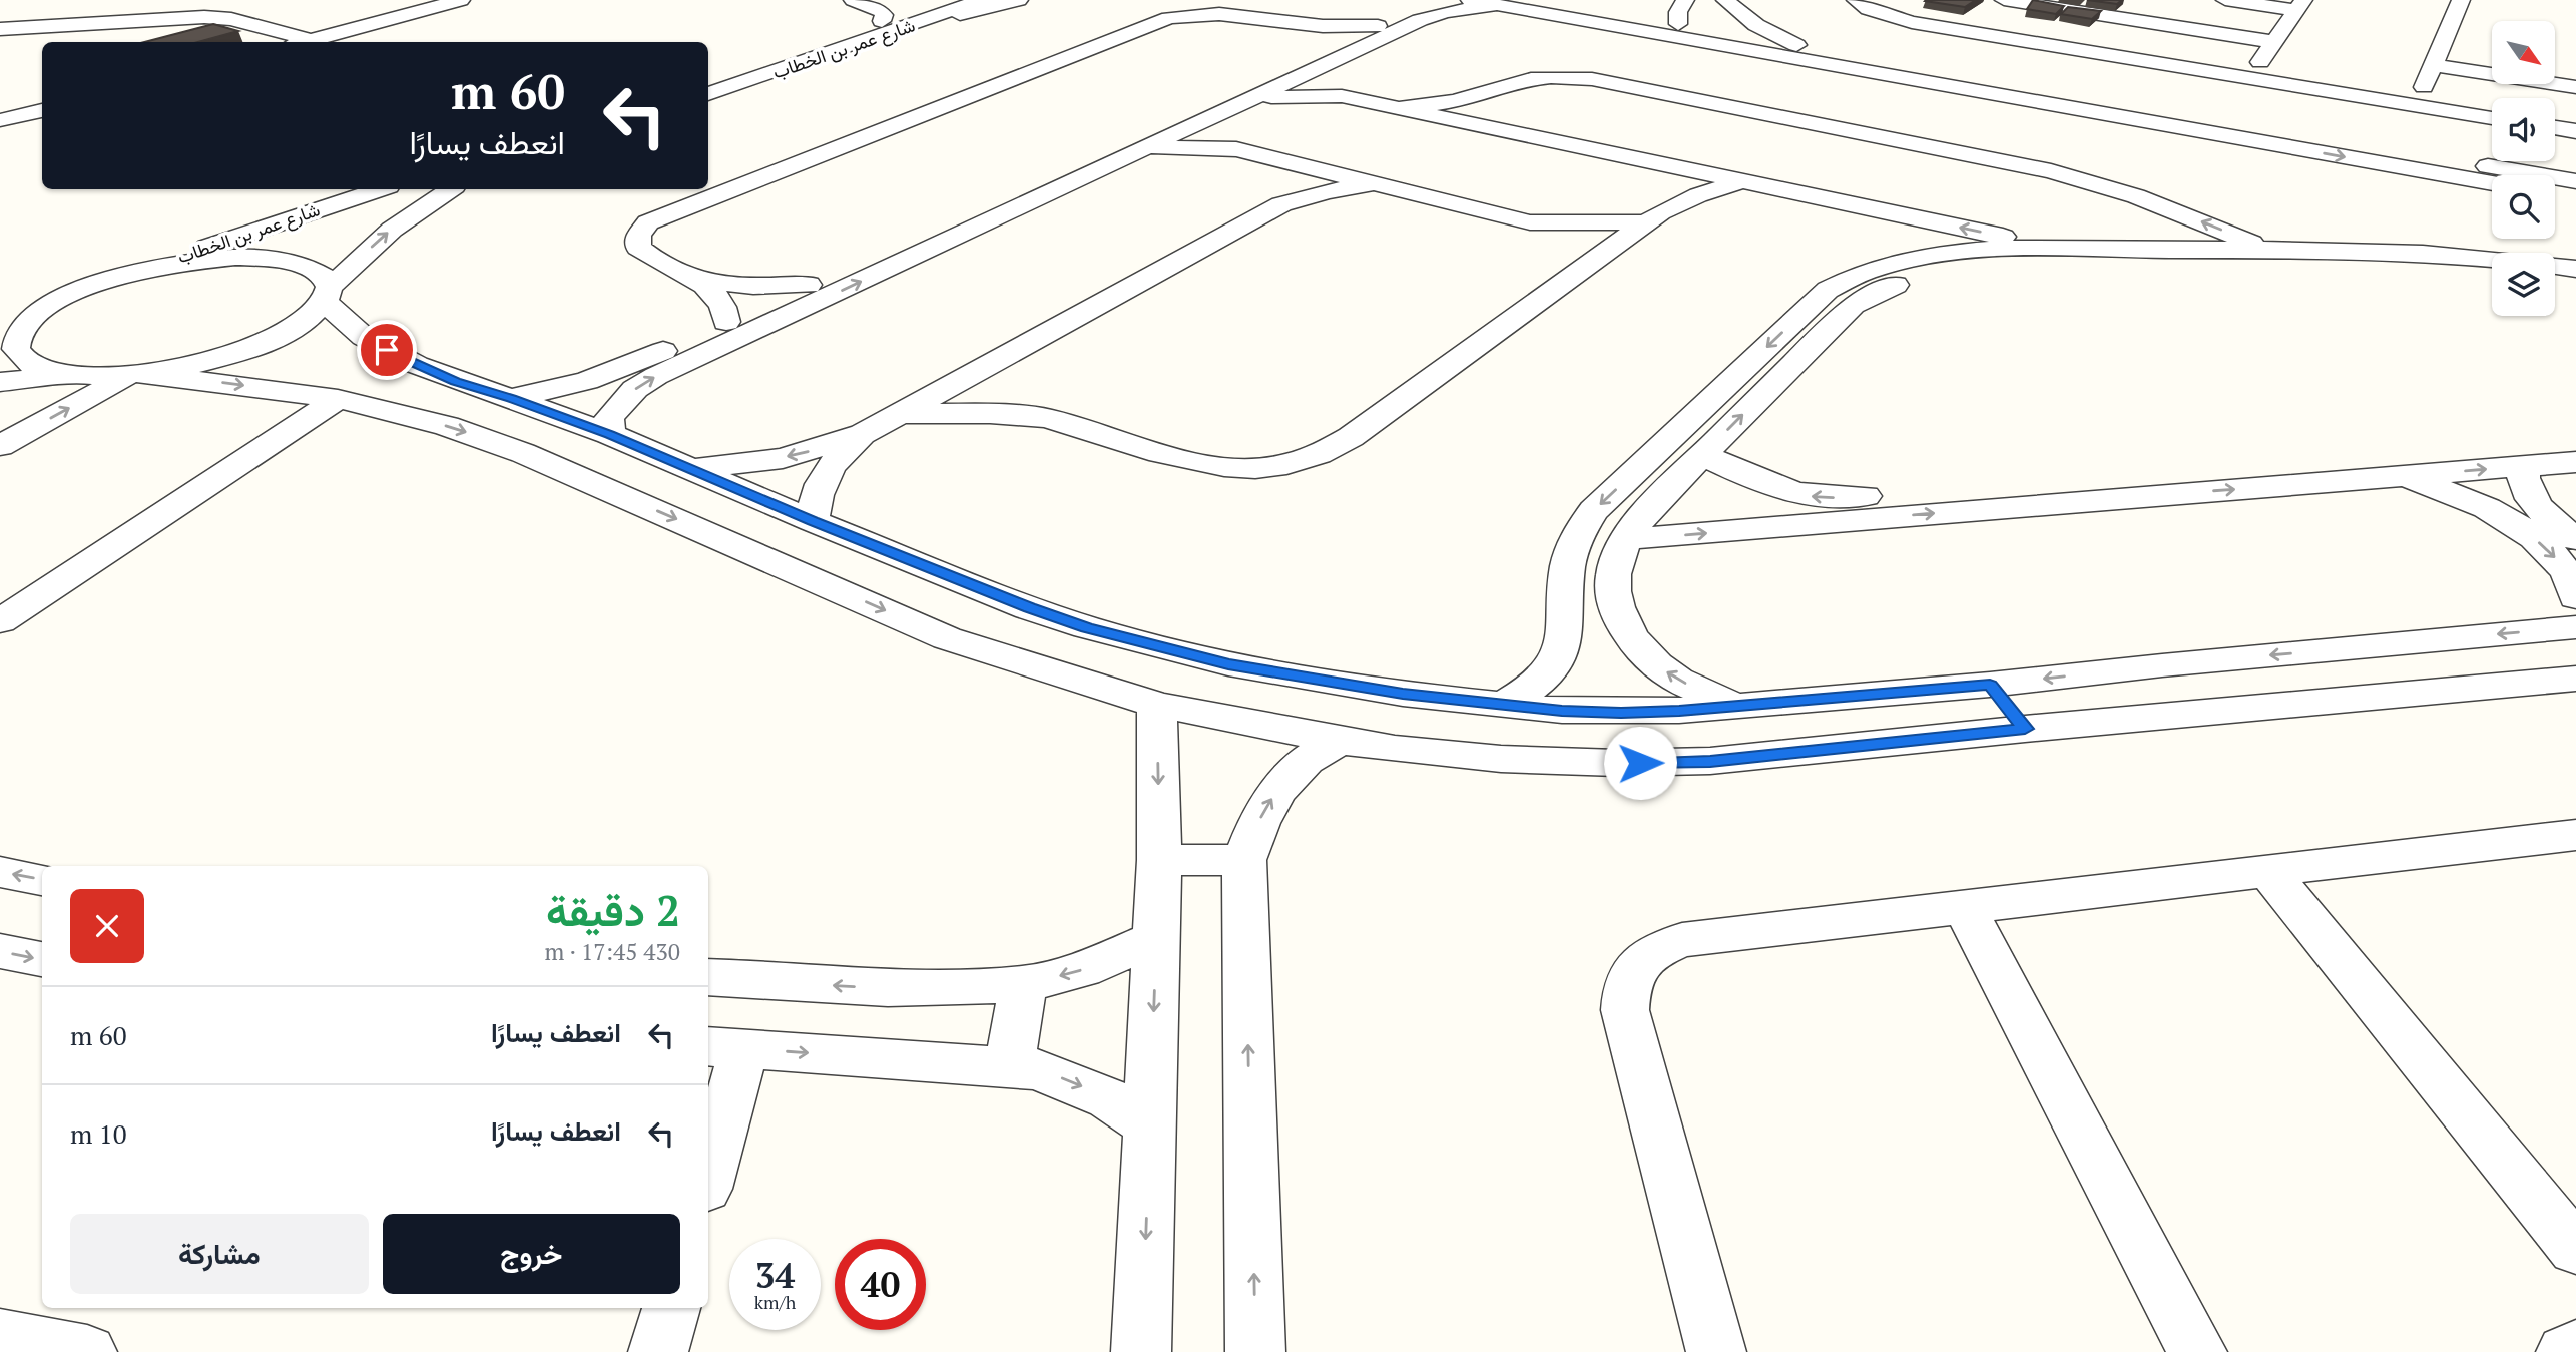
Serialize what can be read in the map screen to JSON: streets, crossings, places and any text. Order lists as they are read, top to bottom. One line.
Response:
{"streets":{"street":["شارع عمر بن الخطاب"]},"north":"bottom right","page":{"turn":["60 m","انعطف يسارًا"],"heading":["2 دقيقة","430 m · 17:45"],"list":[{"name":"انعطف يسارًا","value":"60 m"},{"name":"انعطف يسارًا","value":"10 m"}],"buttons":["خروج","مشاركة"],"speed":"34 km/h","limit":"40"}}
